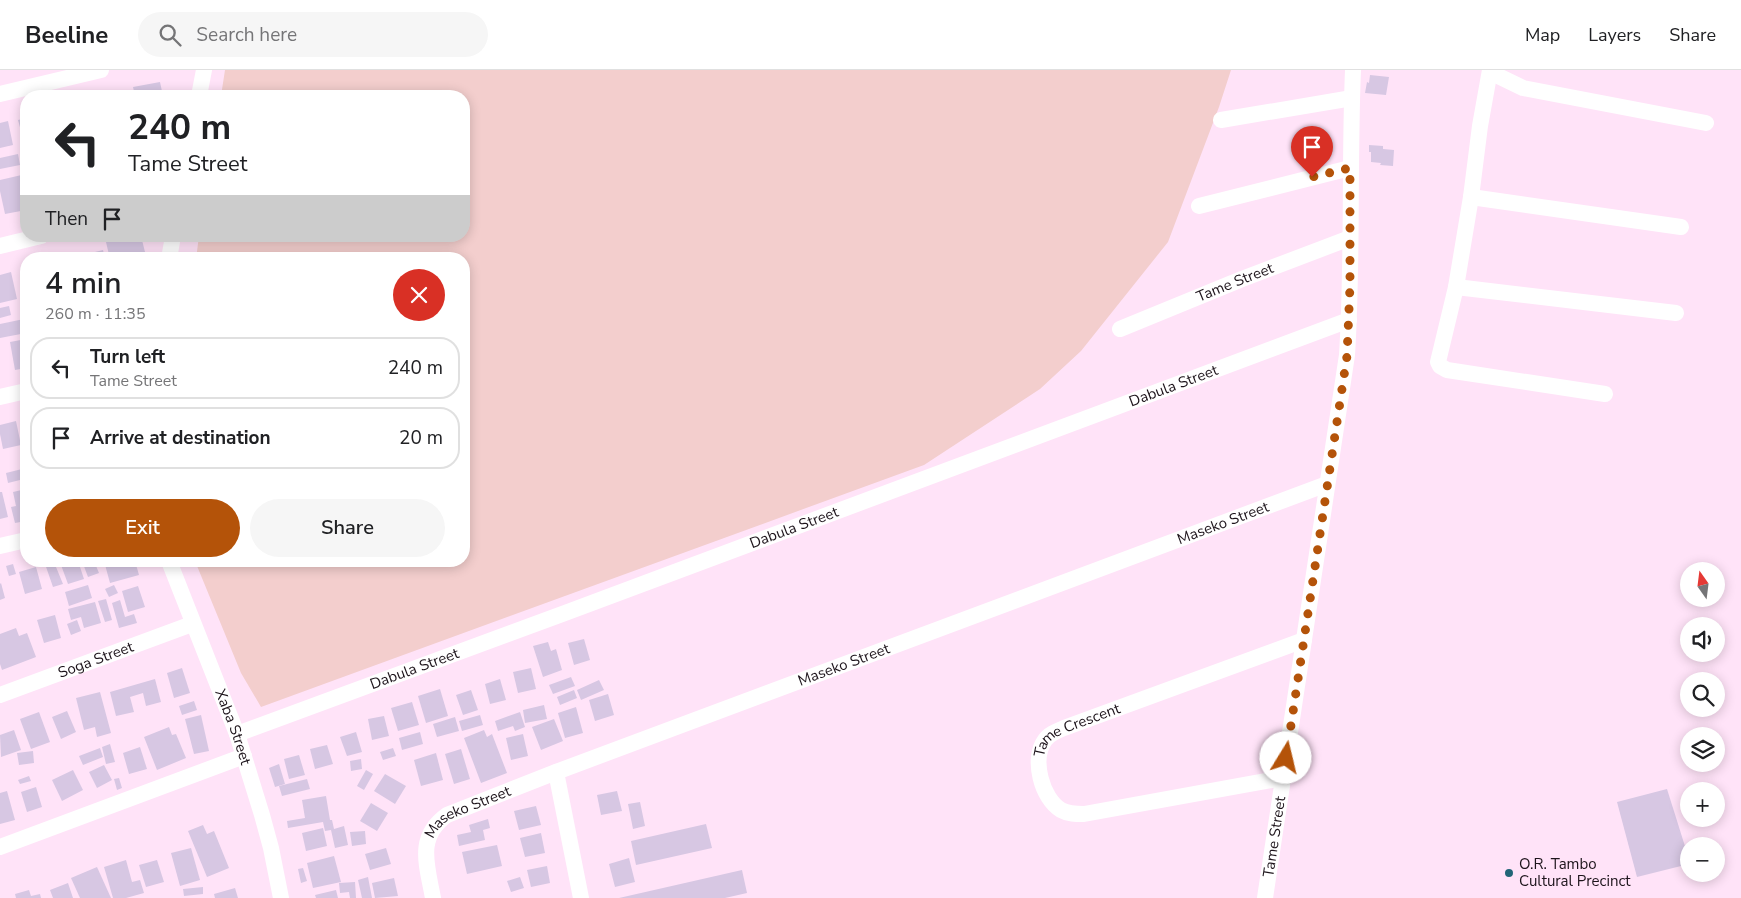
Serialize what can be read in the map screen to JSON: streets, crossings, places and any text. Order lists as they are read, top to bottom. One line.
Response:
{"streets":{"street":["Tame Street","Dabula Street","Maseko Street","Soga Street","Xaba Street","Tame Crescent"]},"crossings":[["Tame Street","Dabula Street"],["Tame Street","Maseko Street"],["Tame Street","Tame Crescent"],["Dabula Street","Xaba Street"],["Soga Street","Xaba Street"]],"places":["O.R. Tambo Cultural Precinct"],"north":"top","page":{"header":"Beeline","search":"Search here","nav":["Map","Layers","Share"],"turn":["240 m","Tame Street"],"then":"Then","heading":["4 min","260 m · 11:35"],"list":[{"name":"Turn left","note":"Tame Street","value":"240 m"},{"name":"Arrive at destination","value":"20 m"}],"buttons":["Exit","Share"],"map_buttons":["+","−"]}}
